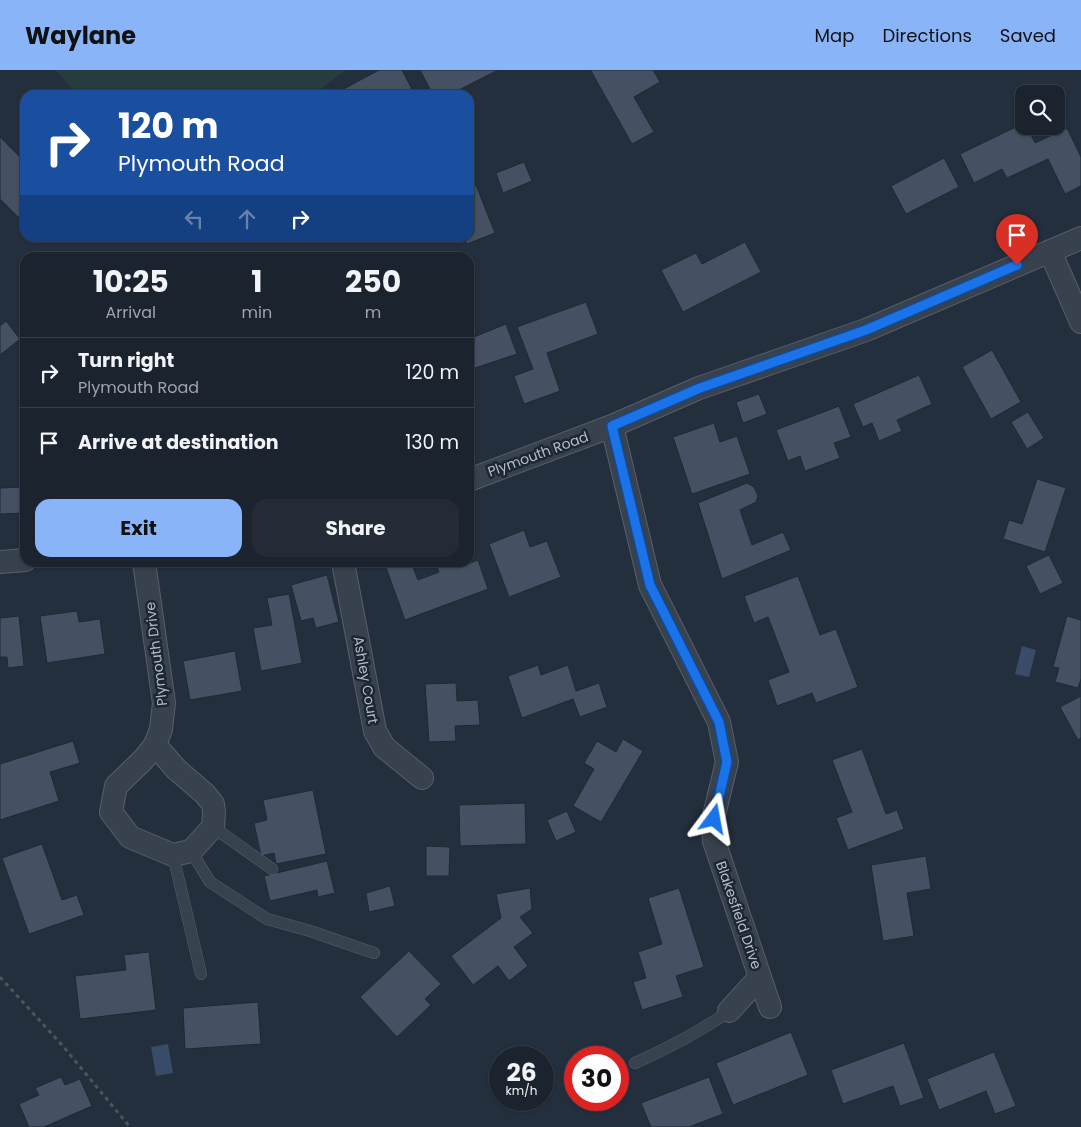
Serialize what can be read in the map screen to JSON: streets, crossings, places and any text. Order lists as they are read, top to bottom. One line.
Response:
{"streets":{"street":["Plymouth Road","Plymouth Drive","Ashley Court","Blakesfield Drive"]},"crossings":[["Plymouth Road","Blakesfield Drive"]],"page":{"header":"Waylane","nav":["Map","Directions","Saved"],"turn":["120 m","Plymouth Road"],"eta":["10:25","Arrival","1","min","250","m"],"list":[{"name":"Turn right","note":"Plymouth Road","value":"120 m"},{"name":"Arrive at destination","value":"130 m"}],"buttons":["Exit","Share"],"speed":"26 km/h","limit":"30"}}
